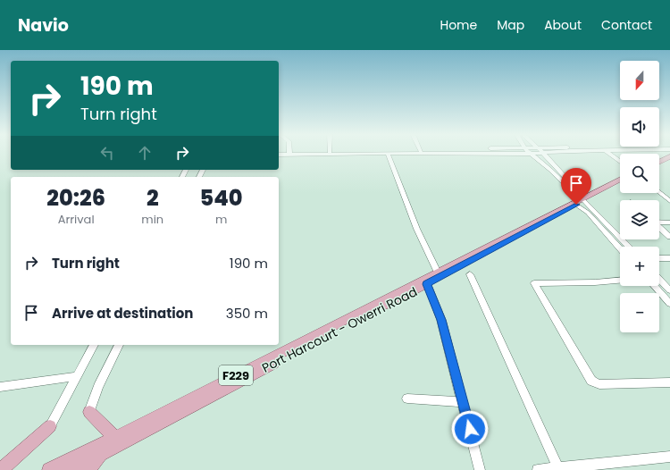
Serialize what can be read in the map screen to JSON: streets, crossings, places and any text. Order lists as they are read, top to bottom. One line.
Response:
{"streets":{"main road":["Port Harcourt - Owerri Road","F229"]},"north":"bottom","page":{"header":"Navio","nav":["Home","Map","About","Contact"],"map_buttons":["+","−"],"turn":["190 m","Turn right"],"eta":["20:26","Arrival","2","min","540","m"],"list":[{"name":"Turn right","value":"190 m"},{"name":"Arrive at destination","value":"350 m"}]}}
